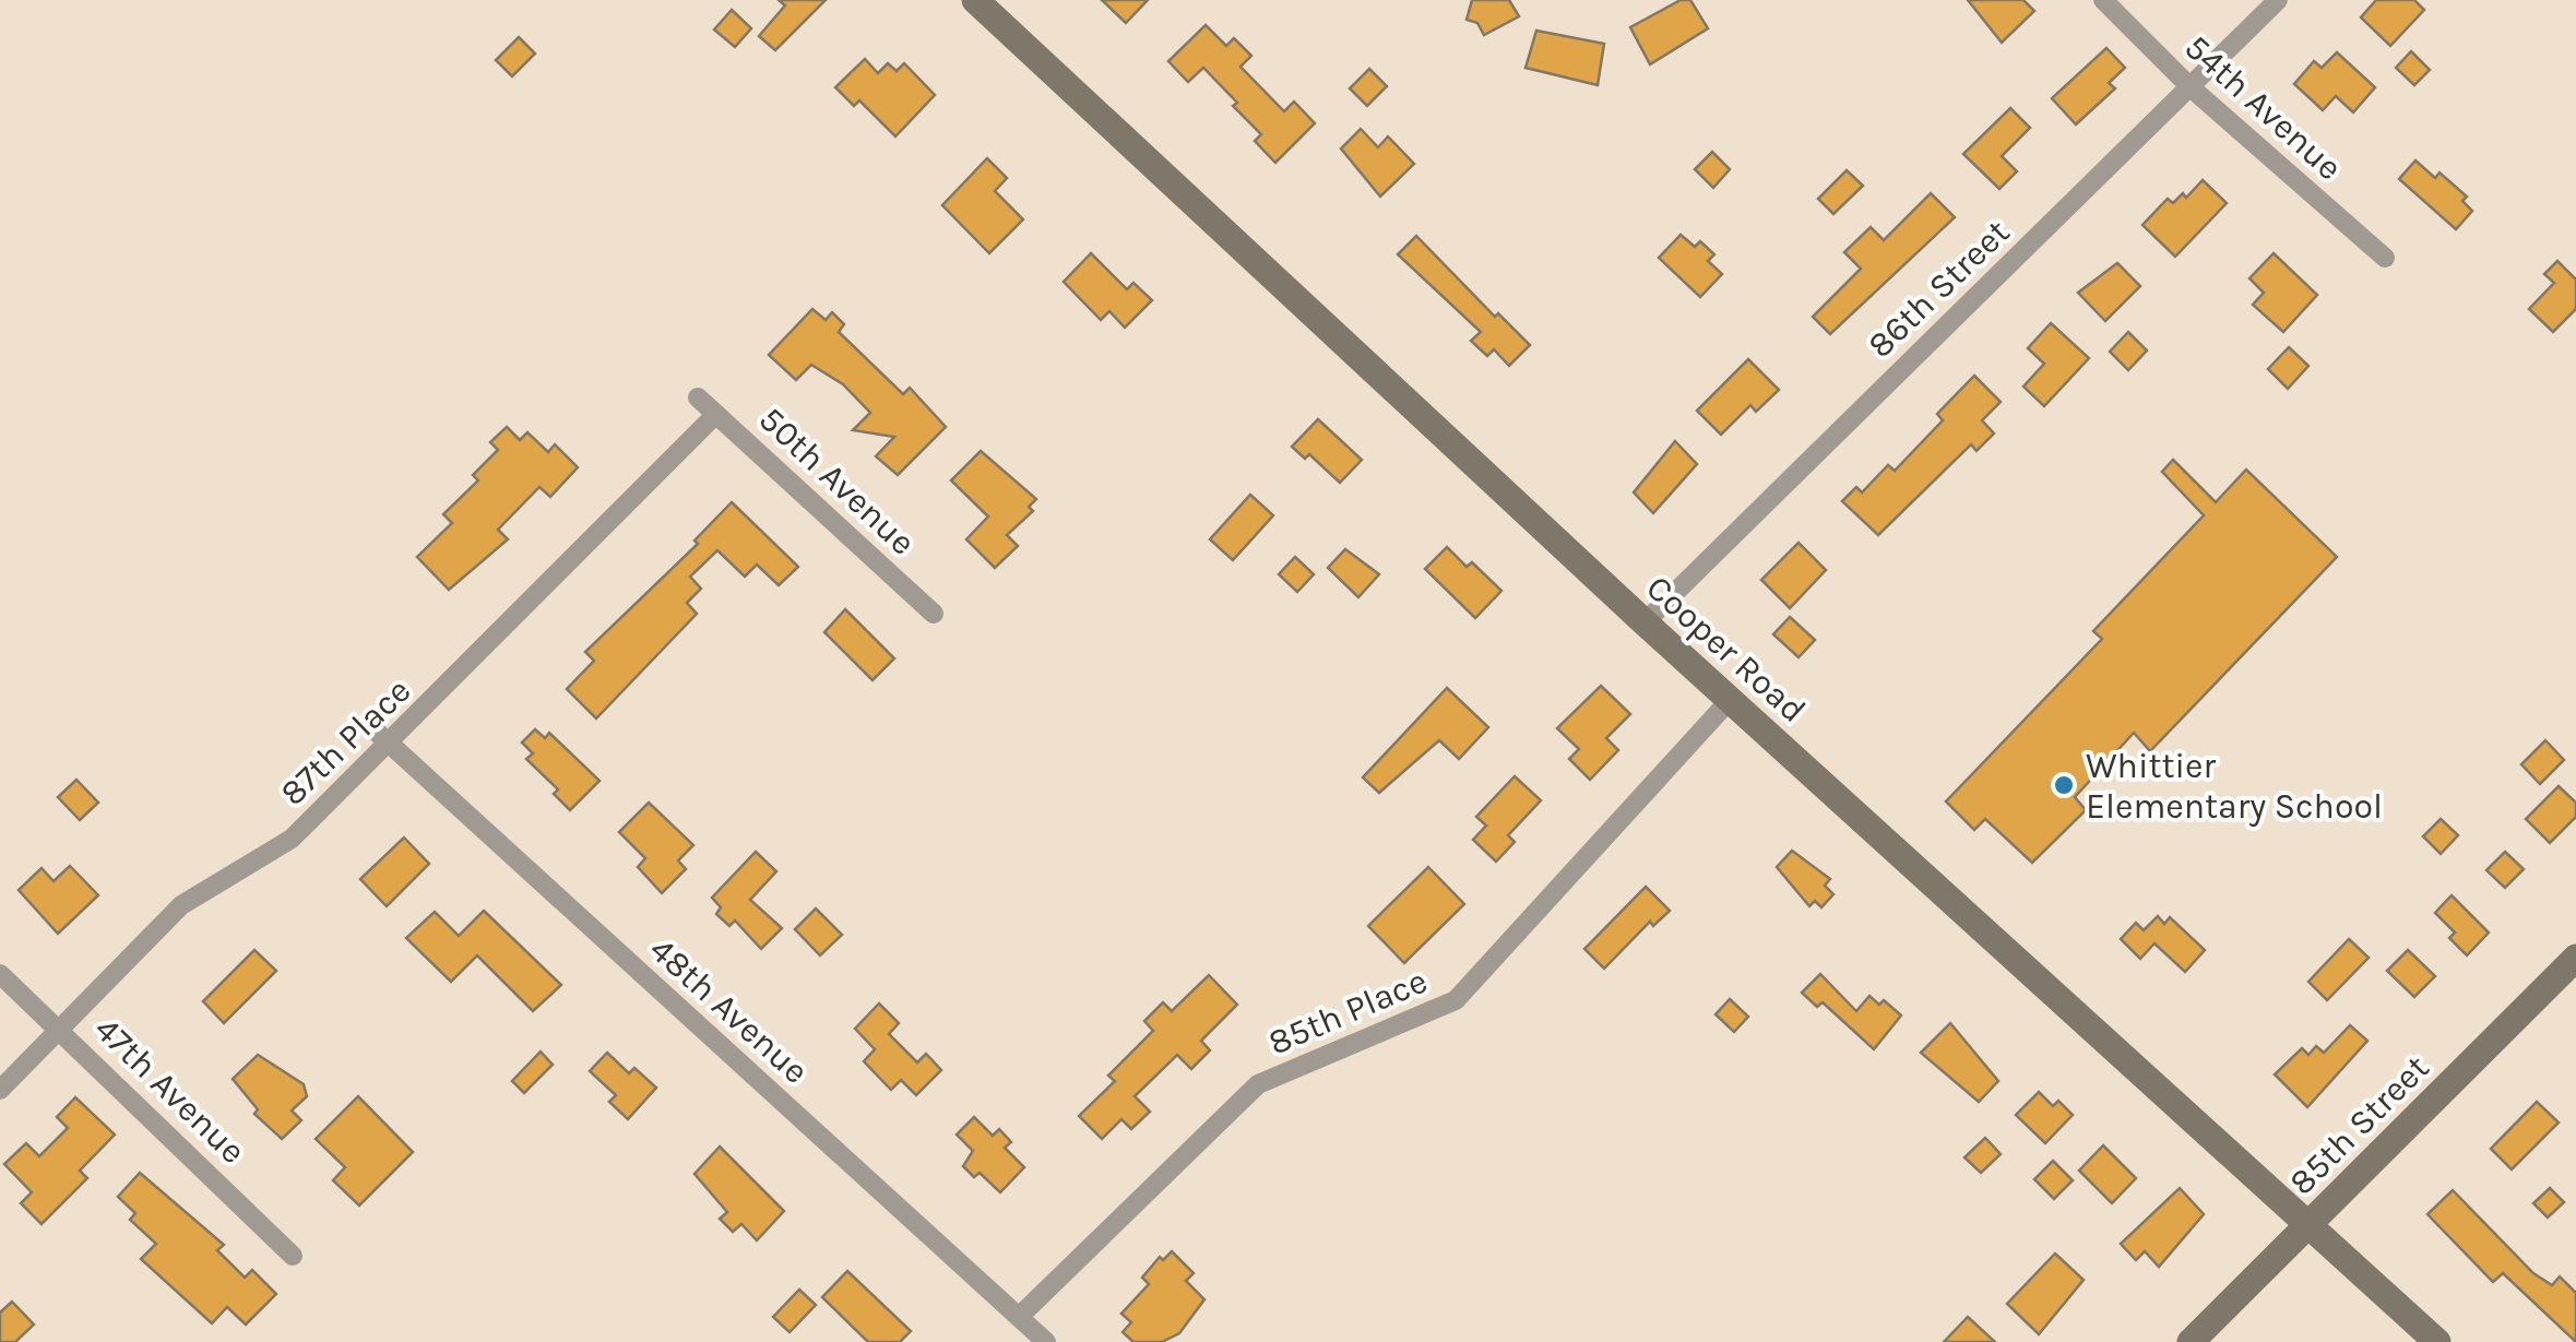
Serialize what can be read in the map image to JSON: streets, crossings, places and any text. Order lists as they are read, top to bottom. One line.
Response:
{"streets":{"street":["54th Avenue","86th Street","50th Avenue","Cooper Road","87th Place","48th Avenue","85th Place","47th Avenue","85th Street"]},"crossings":[["54th Avenue","86th Street"],["86th Street","Cooper Road"],["50th Avenue","87th Place"],["Cooper Road","85th Place"],["Cooper Road","85th Street"],["87th Place","48th Avenue"],["87th Place","47th Avenue"],["48th Avenue","85th Place"]],"places":["Whittier Elementary School"]}
